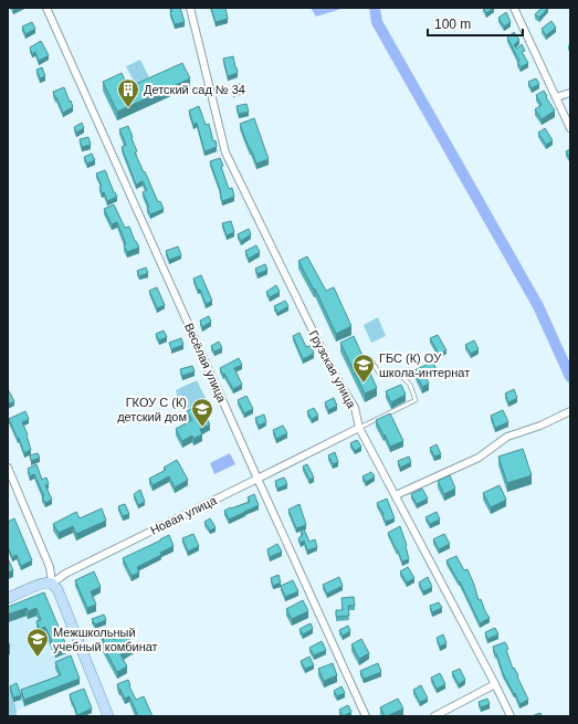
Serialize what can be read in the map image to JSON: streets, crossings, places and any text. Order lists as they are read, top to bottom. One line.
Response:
{"streets":{"main road":["Новая улица"],"street":["Весёлая улица","Грузская улица"]},"crossings":[["Весёлая улица","Новая улица"],["Грузская улица","Новая улица"]],"places":{"building":["Детский сад № 34"],"school or university":["ГБС (К) ОУ школа-интернат","ГКОУ С (К) детский дом","Межшкольный учебный комбинат"]},"scale_bar":"100 m"}
